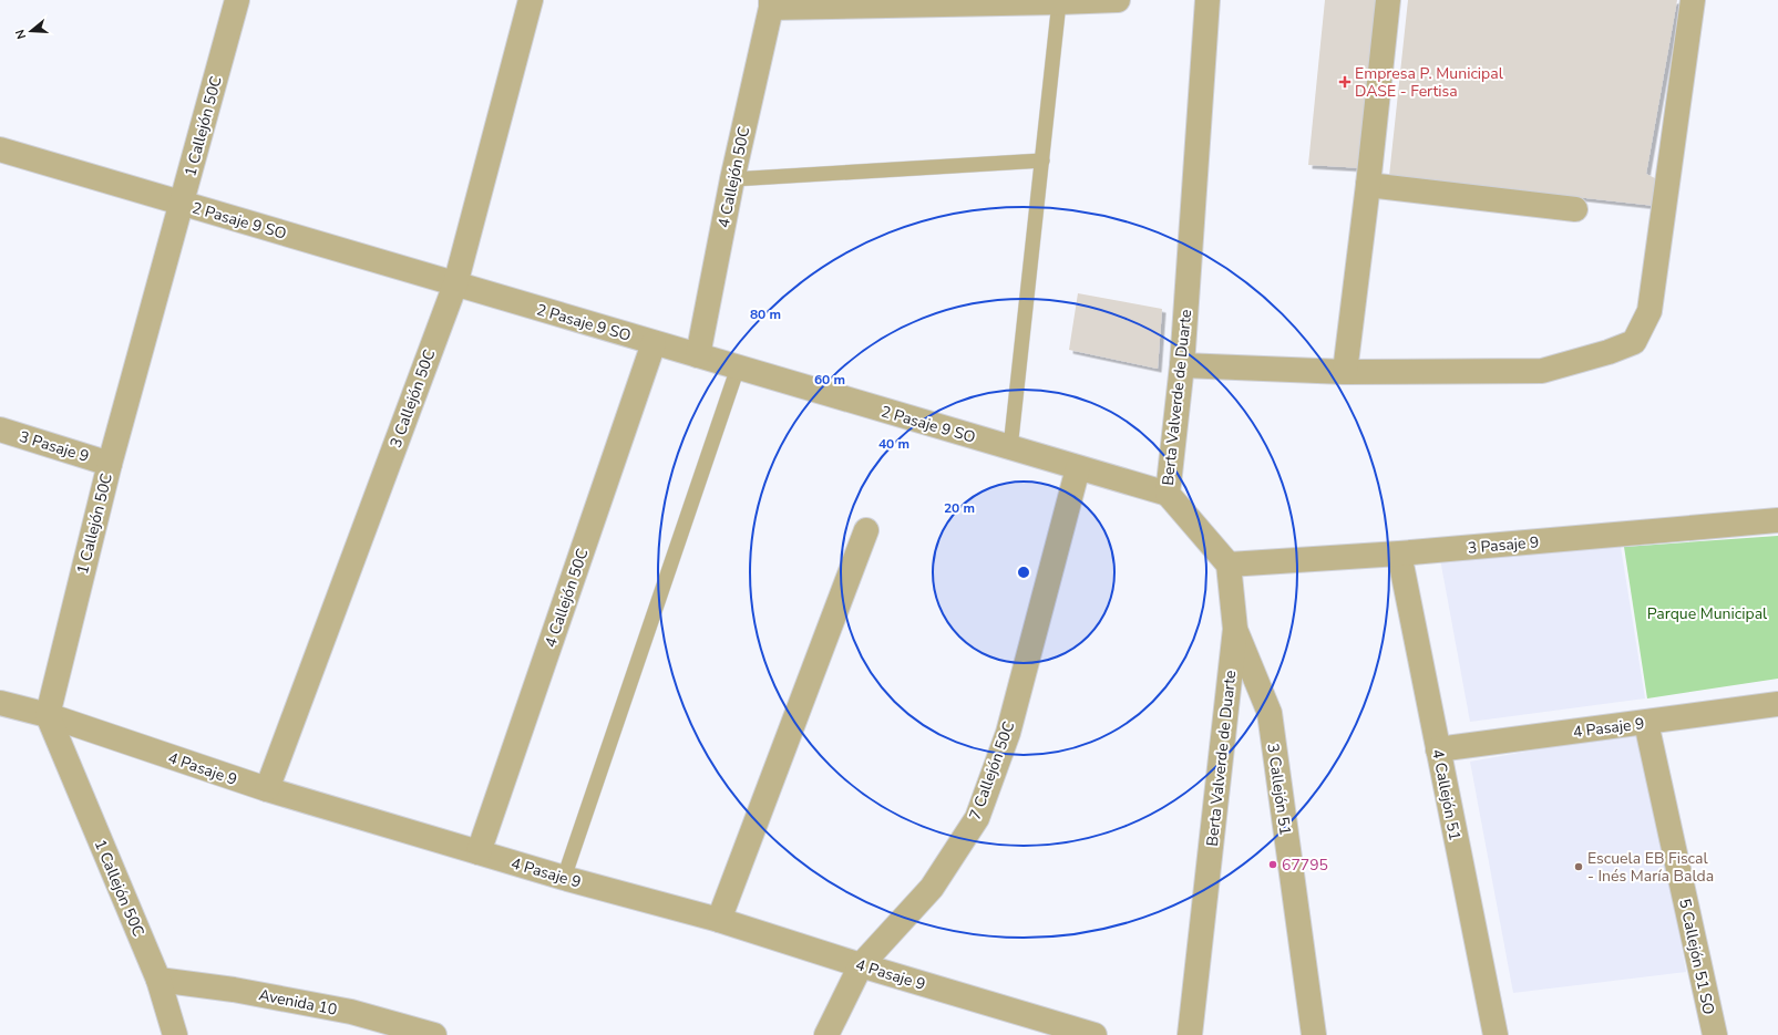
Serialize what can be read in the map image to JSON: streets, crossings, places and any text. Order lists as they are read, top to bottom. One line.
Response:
{"streets":{"street":["1 Callejón 50C","4 Callejón 50C","2 Pasaje 9 SO","Berta Valverde de Duarte","3 Callejón 50C","3 Pasaje 9","4 Pasaje 9","7 Callejón 50C","3 Callejón 51","4 Callejón 51","5 Callejón 51 SO","Avenida 10"]},"crossings":[["1 Callejón 50C","2 Pasaje 9 SO"],["1 Callejón 50C","3 Pasaje 9"],["1 Callejón 50C","4 Pasaje 9"],["1 Callejón 50C","Avenida 10"],["4 Callejón 50C","2 Pasaje 9 SO"],["4 Callejón 50C","4 Pasaje 9"],["2 Pasaje 9 SO","Berta Valverde de Duarte"],["2 Pasaje 9 SO","3 Callejón 50C"],["2 Pasaje 9 SO","7 Callejón 50C"],["Berta Valverde de Duarte","3 Pasaje 9"],["Berta Valverde de Duarte","3 Callejón 51"],["3 Callejón 50C","4 Pasaje 9"],["3 Pasaje 9","4 Callejón 51"],["4 Pasaje 9","7 Callejón 50C"],["4 Pasaje 9","4 Callejón 51"],["4 Pasaje 9","5 Callejón 51 SO"]],"parks":["Parque Municipal"],"places":{"health":["Empresa P. Municipal DASE - Fertisa"],"other":["67795","Escuela EB Fiscal - Inés María Balda"]},"north":"left","rings":["80 m","60 m","40 m","20 m"]}
